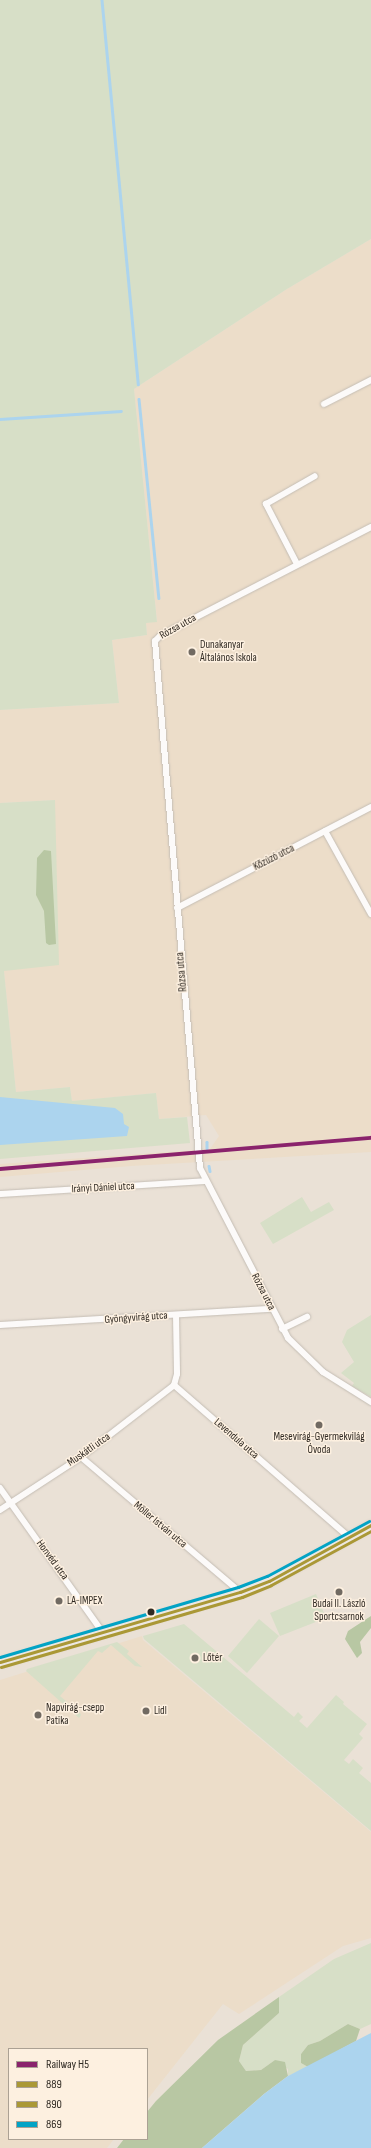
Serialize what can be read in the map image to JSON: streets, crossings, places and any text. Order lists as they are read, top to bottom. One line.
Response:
{"streets":{"street":["Rózsa utca","Kőzúzó utca","Irányi Dániel utca","Gyöngyvirág utca","Levendula utca","Muskátli utca","Möller István utca","Honvéd utca"]},"crossings":[["Rózsa utca","Kőzúzó utca"],["Rózsa utca","Irányi Dániel utca"],["Rózsa utca","Gyöngyvirág utca"],["Levendula utca","Muskátli utca"],["Muskátli utca","Möller István utca"],["Muskátli utca","Honvéd utca"]],"places":["Dunakanyar Általános Iskola","Mesevirág-Gyermekvilág Óvoda","Budai II. László Sportcsarnok","LA-IMPEX","Lőtér","Lidl","Napvirág-csepp Patika"],"lines":["rail line H5","transit line 869","transit line 889","transit line 890"],"legend":["Railway H5","889","890","869"]}
